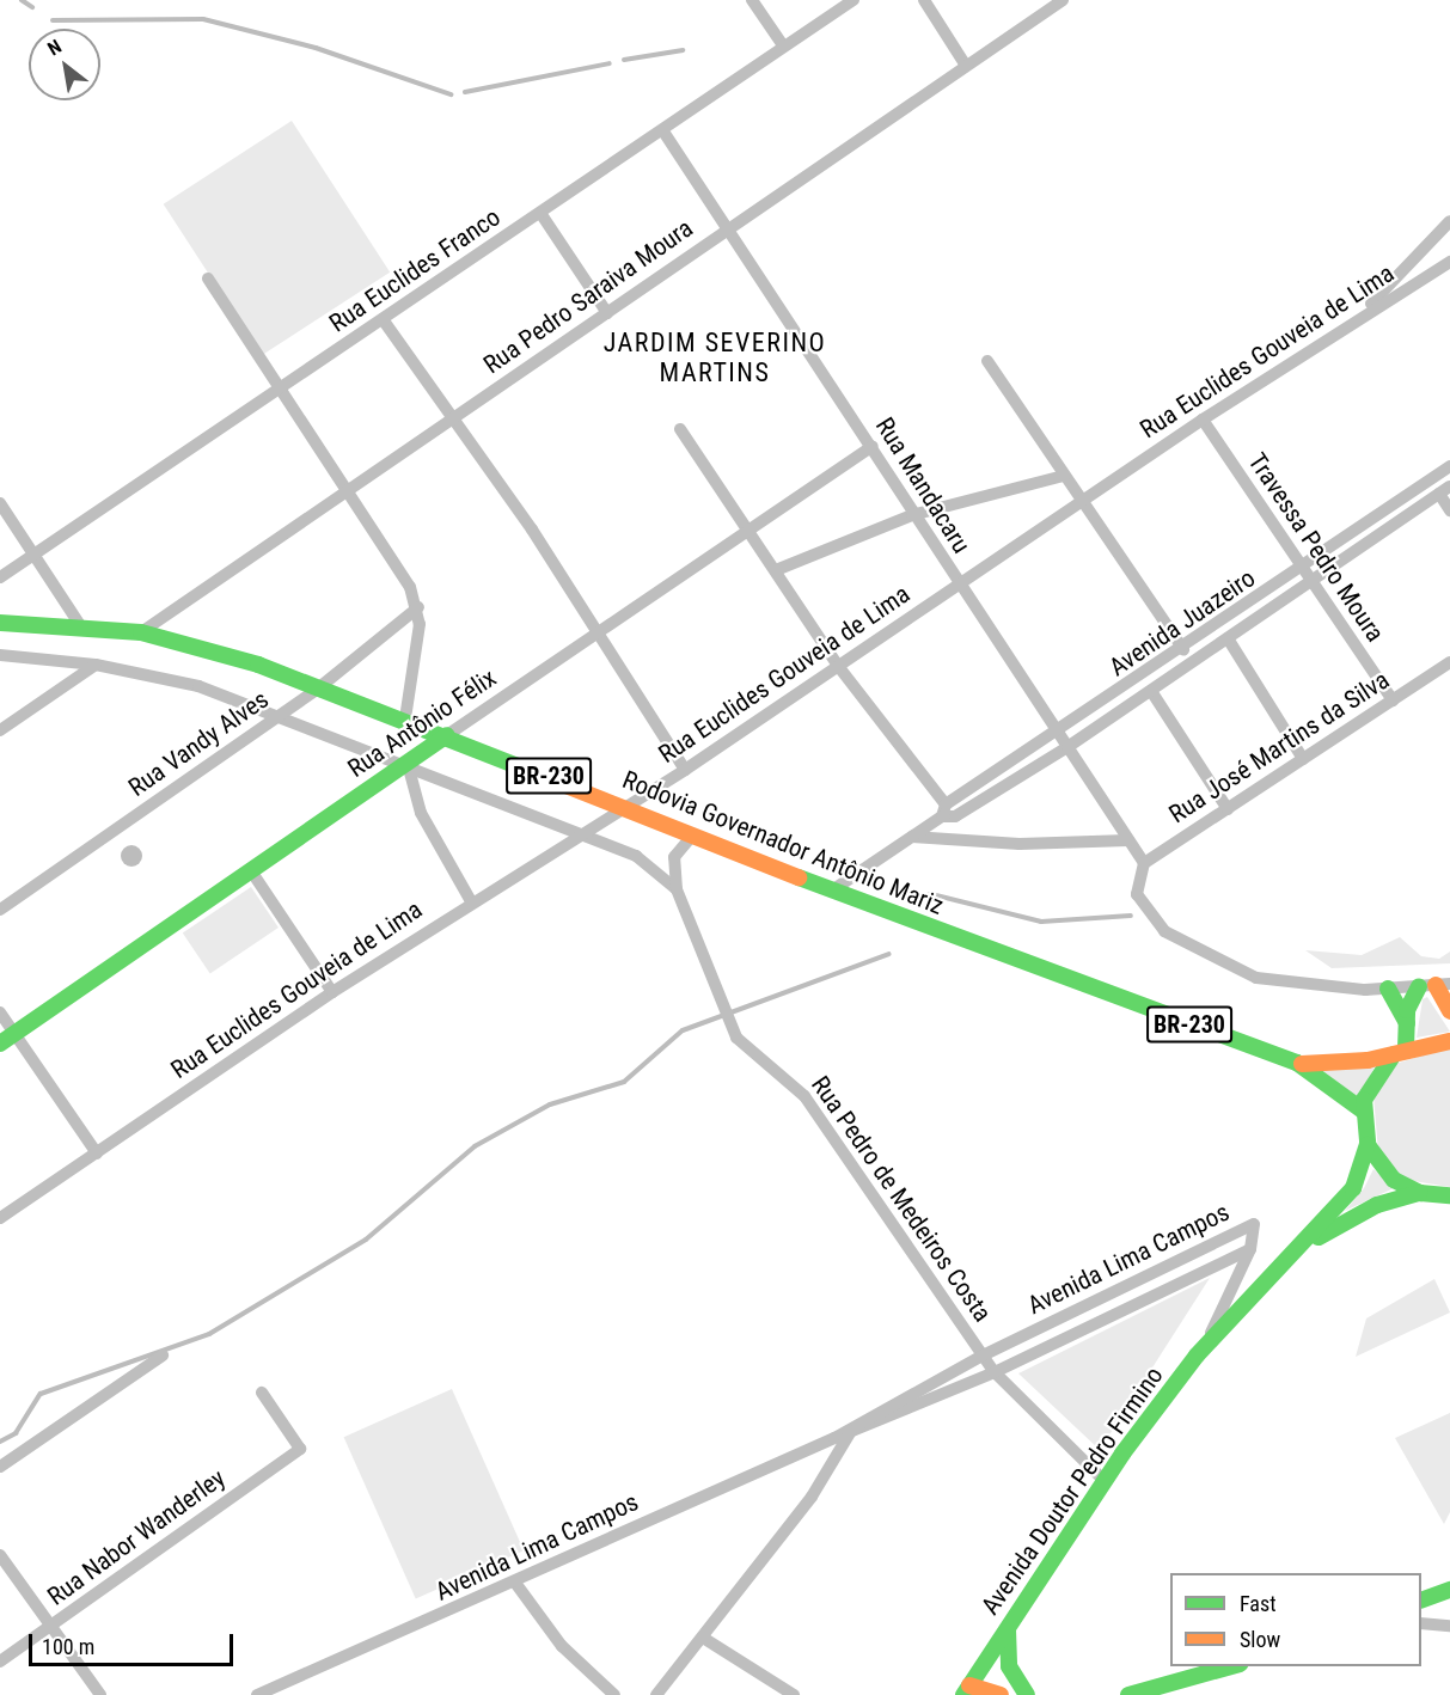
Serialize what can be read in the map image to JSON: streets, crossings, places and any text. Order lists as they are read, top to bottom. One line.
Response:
{"streets":{"main road":["Rua Antônio Félix","BR-230","Rodovia Governador Antônio Mariz","Avenida Doutor Pedro Firmino"],"street":["Rua Euclides Franco","Rua Pedro Saraiva Moura","Rua Euclides Gouveia de Lima","Rua Mandacaru","Travessa Pedro Moura","Avenida Juazeiro","Rua Vandy Alves","Rua José Martins da Silva","Rua Pedro de Medeiros Costa","Avenida Lima Campos","Rua Nabor Wanderley"]},"crossings":[["Rua Euclides Franco","Rua Mandacaru"],["Rua Pedro Saraiva Moura","Rua Mandacaru"],["Rua Pedro Saraiva Moura","Rodovia Governador Antônio Mariz"],["Rua Euclides Gouveia de Lima","Rua Mandacaru"],["Rua Euclides Gouveia de Lima","Travessa Pedro Moura"],["Rua Euclides Gouveia de Lima","Rodovia Governador Antônio Mariz"],["Rua Euclides Gouveia de Lima","Rua Pedro de Medeiros Costa"],["Rua Mandacaru","Avenida Juazeiro"],["Rua Mandacaru","Rua Antônio Félix"],["Rua Mandacaru","Rua José Martins da Silva"],["Travessa Pedro Moura","Avenida Juazeiro"],["Travessa Pedro Moura","Rua José Martins da Silva"],["Avenida Juazeiro","Rodovia Governador Antônio Mariz"],["Rua Antônio Félix","Rodovia Governador Antônio Mariz"],["Rua Vandy Alves","Rodovia Governador Antônio Mariz"],["Rodovia Governador Antônio Mariz","Rua Pedro de Medeiros Costa"],["Rua Pedro de Medeiros Costa","Avenida Lima Campos"],["Rua Pedro de Medeiros Costa","Avenida Doutor Pedro Firmino"]],"districts":["JARDIM SEVERINO MARTINS"],"legend":["Fast","Slow"],"scale_bar":"100 m","north":"top left"}
